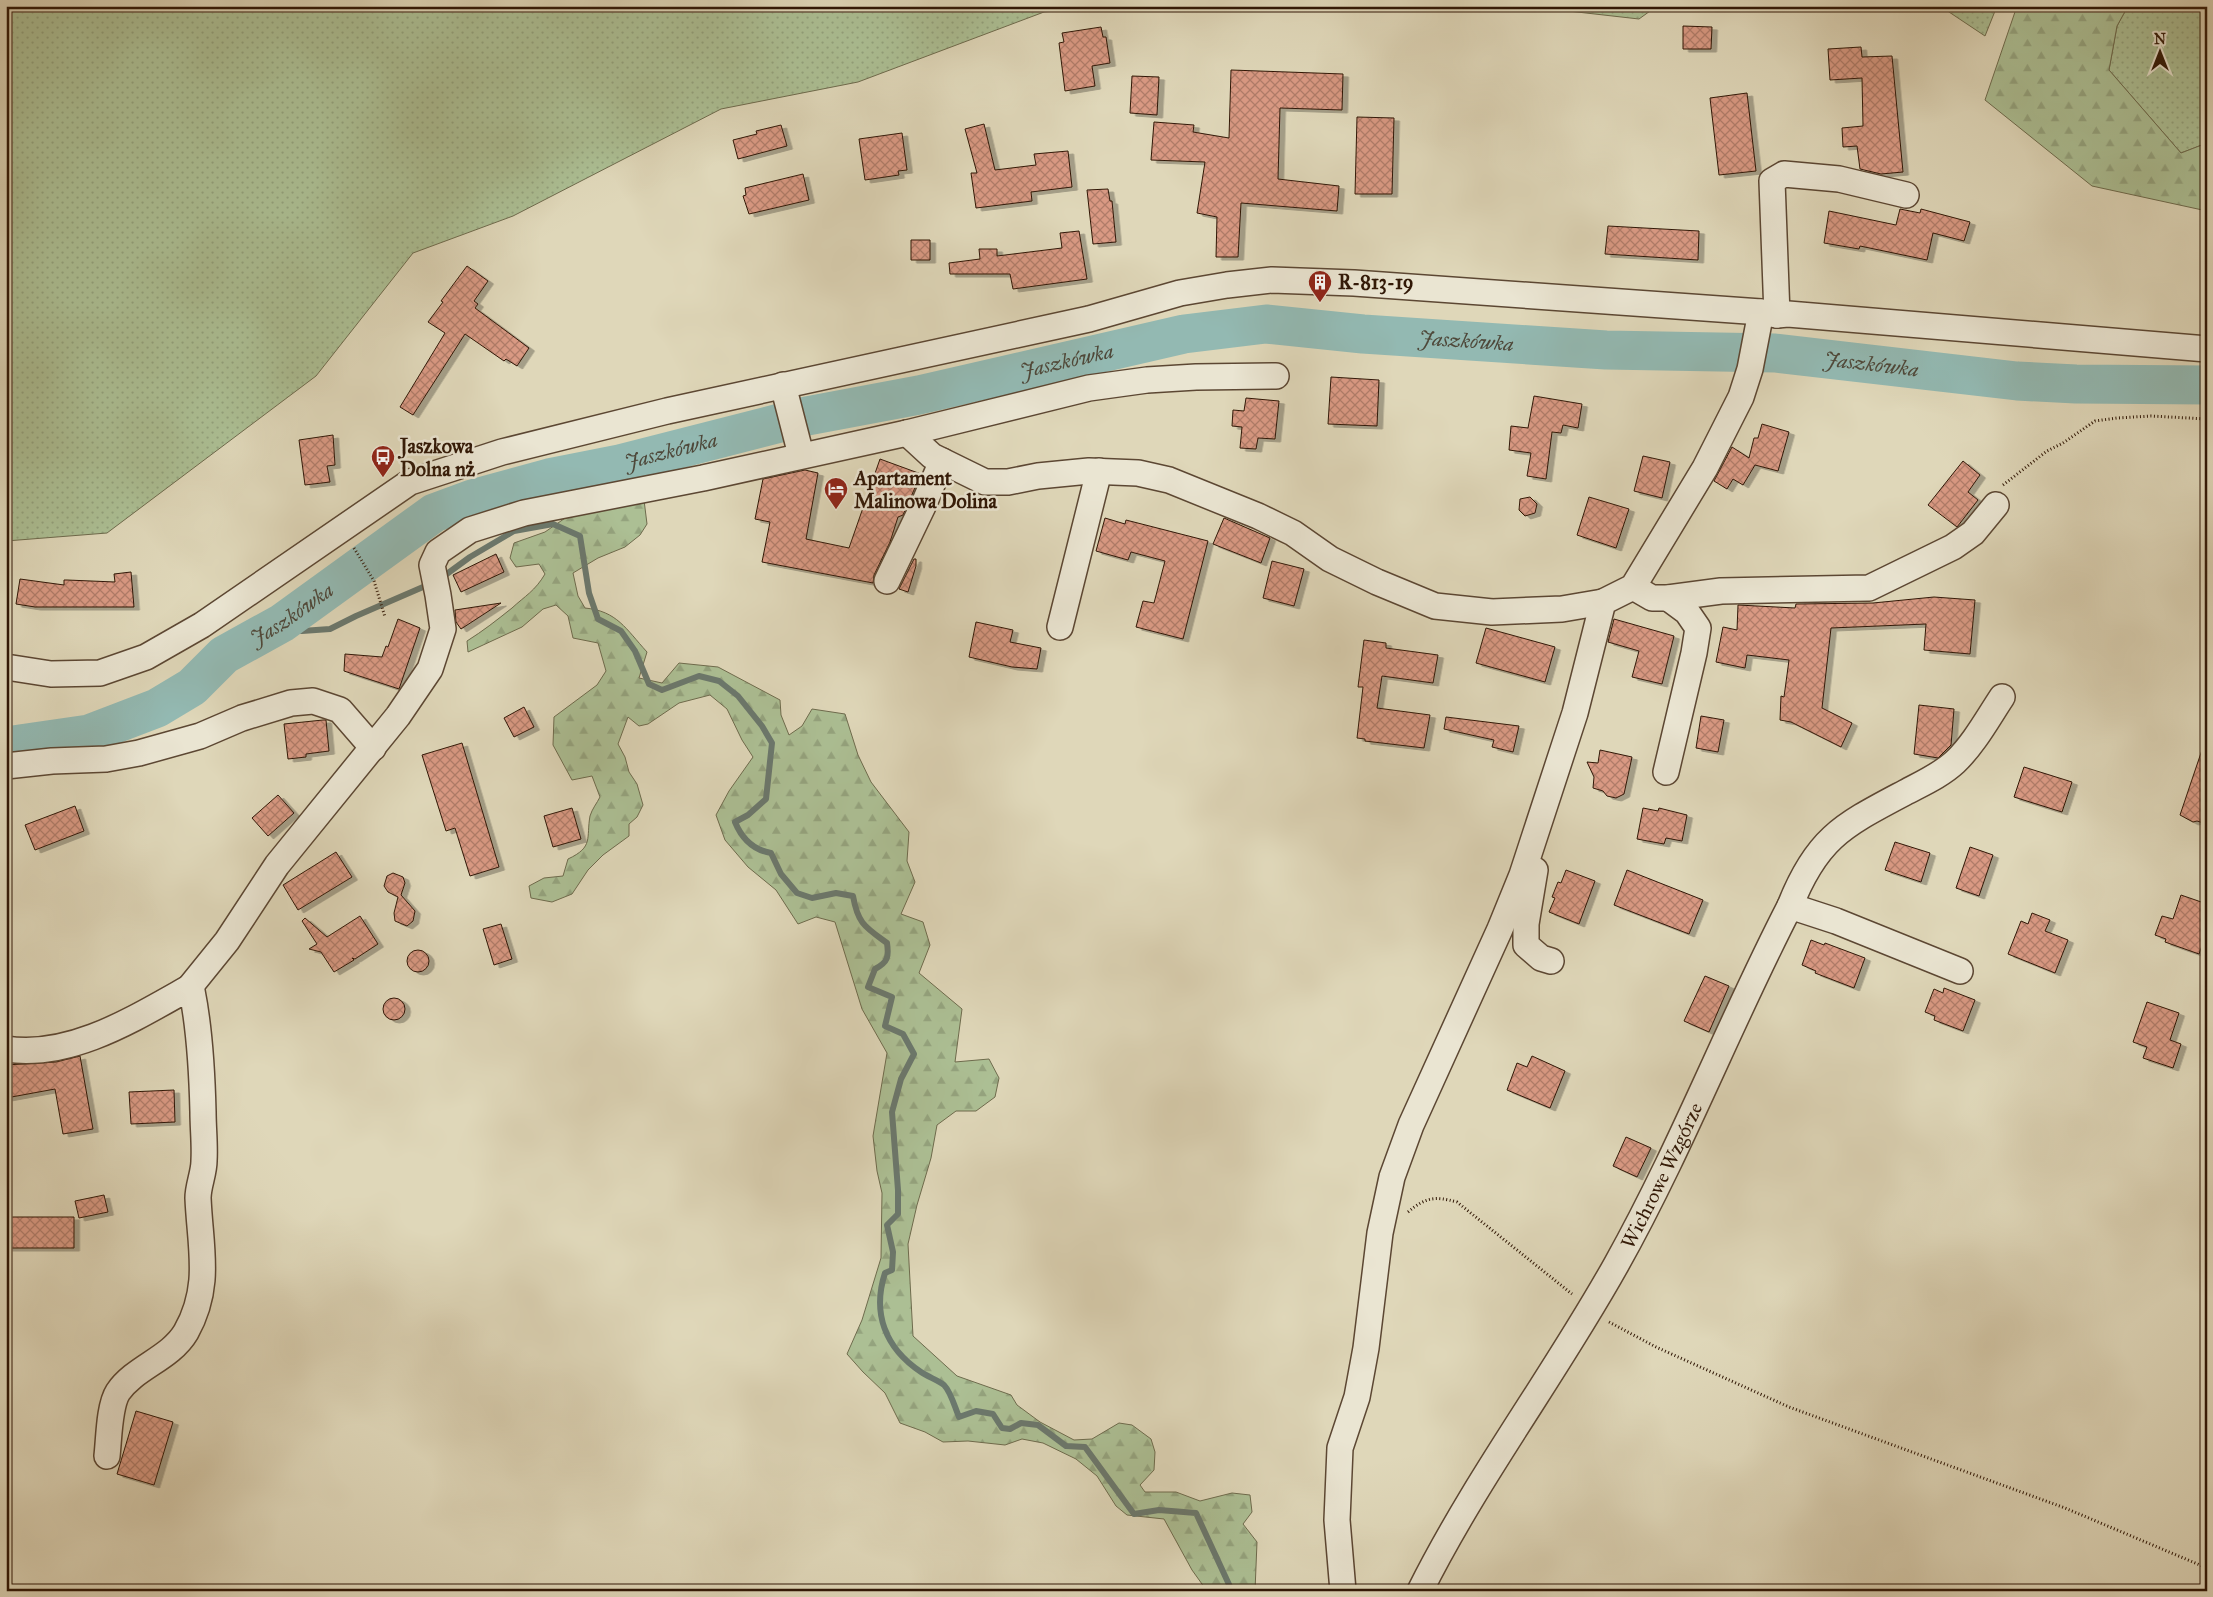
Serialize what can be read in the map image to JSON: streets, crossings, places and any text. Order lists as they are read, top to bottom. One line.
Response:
{"streets":{"street":["Wichrowe Wzgórze"]},"water":["Jaszkówka"],"places":{"building":["R-813-19"],"bus stop":["Jaszkowa Dolna nż"],"hotel":["Apartament Malinowa Dolina"]},"north":"top"}
